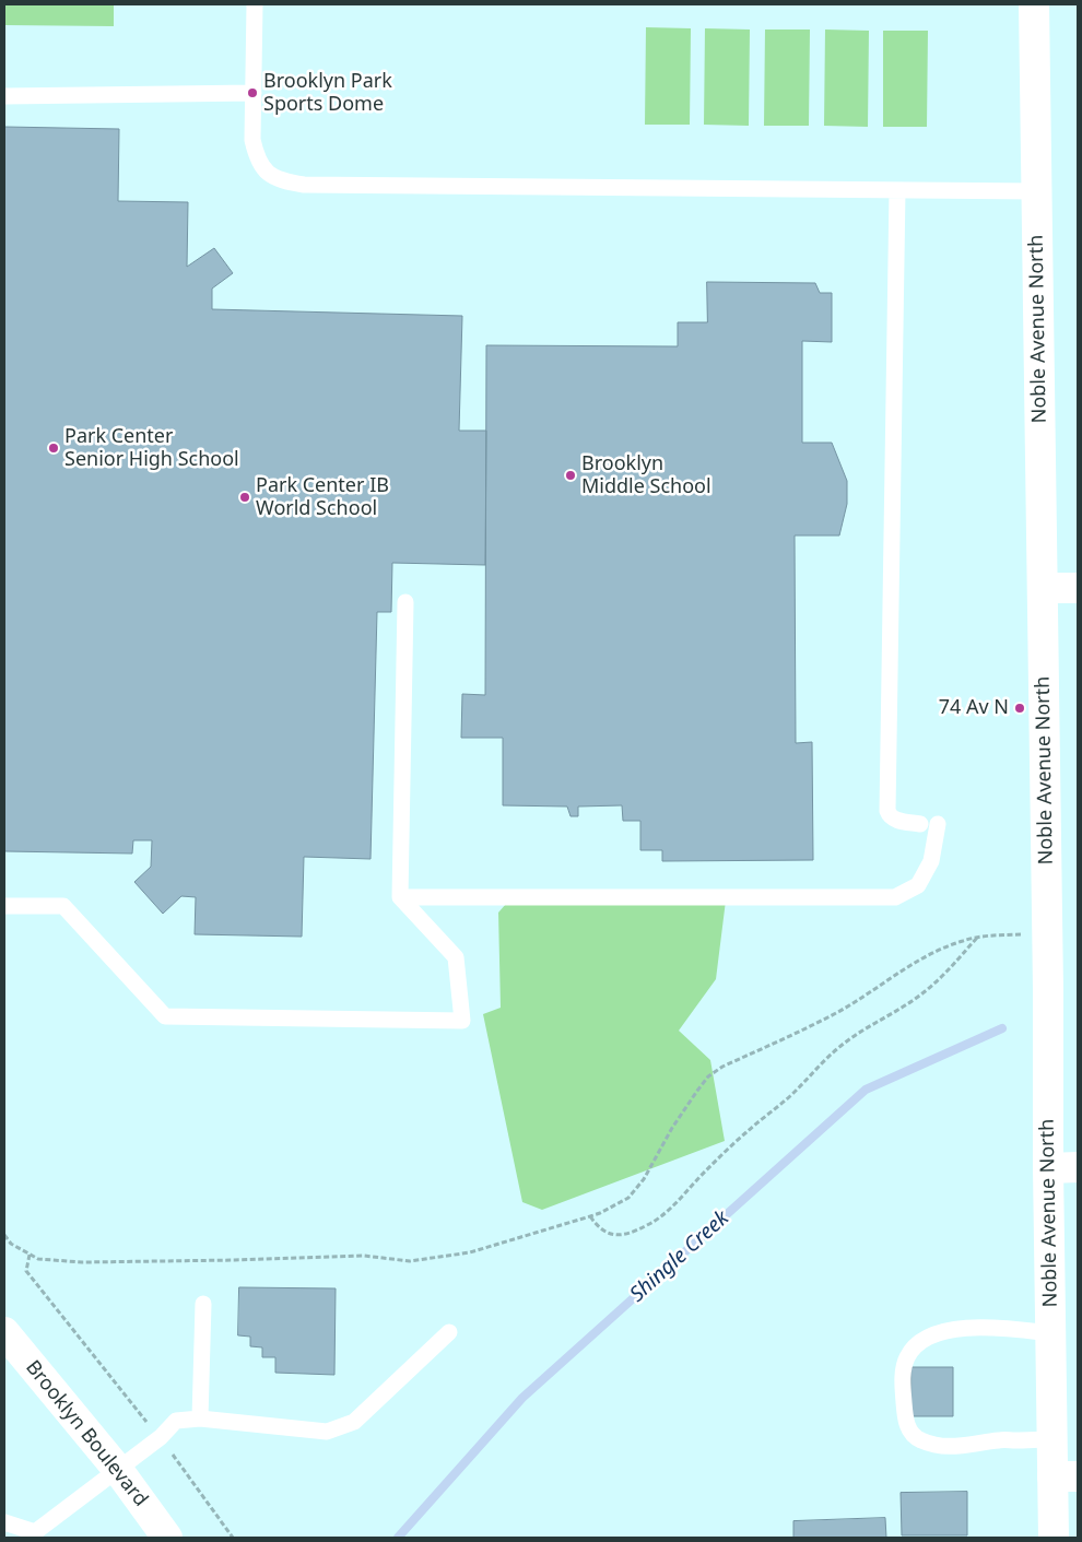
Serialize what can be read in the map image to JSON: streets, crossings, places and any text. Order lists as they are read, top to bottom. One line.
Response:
{"streets":{"street":["Noble Avenue North","Brooklyn Boulevard"]},"water":["Shingle Creek"],"places":["Brooklyn Park Sports Dome","Park Center Senior High School","Brooklyn Middle School","Park Center IB World School","74 Av N"]}
